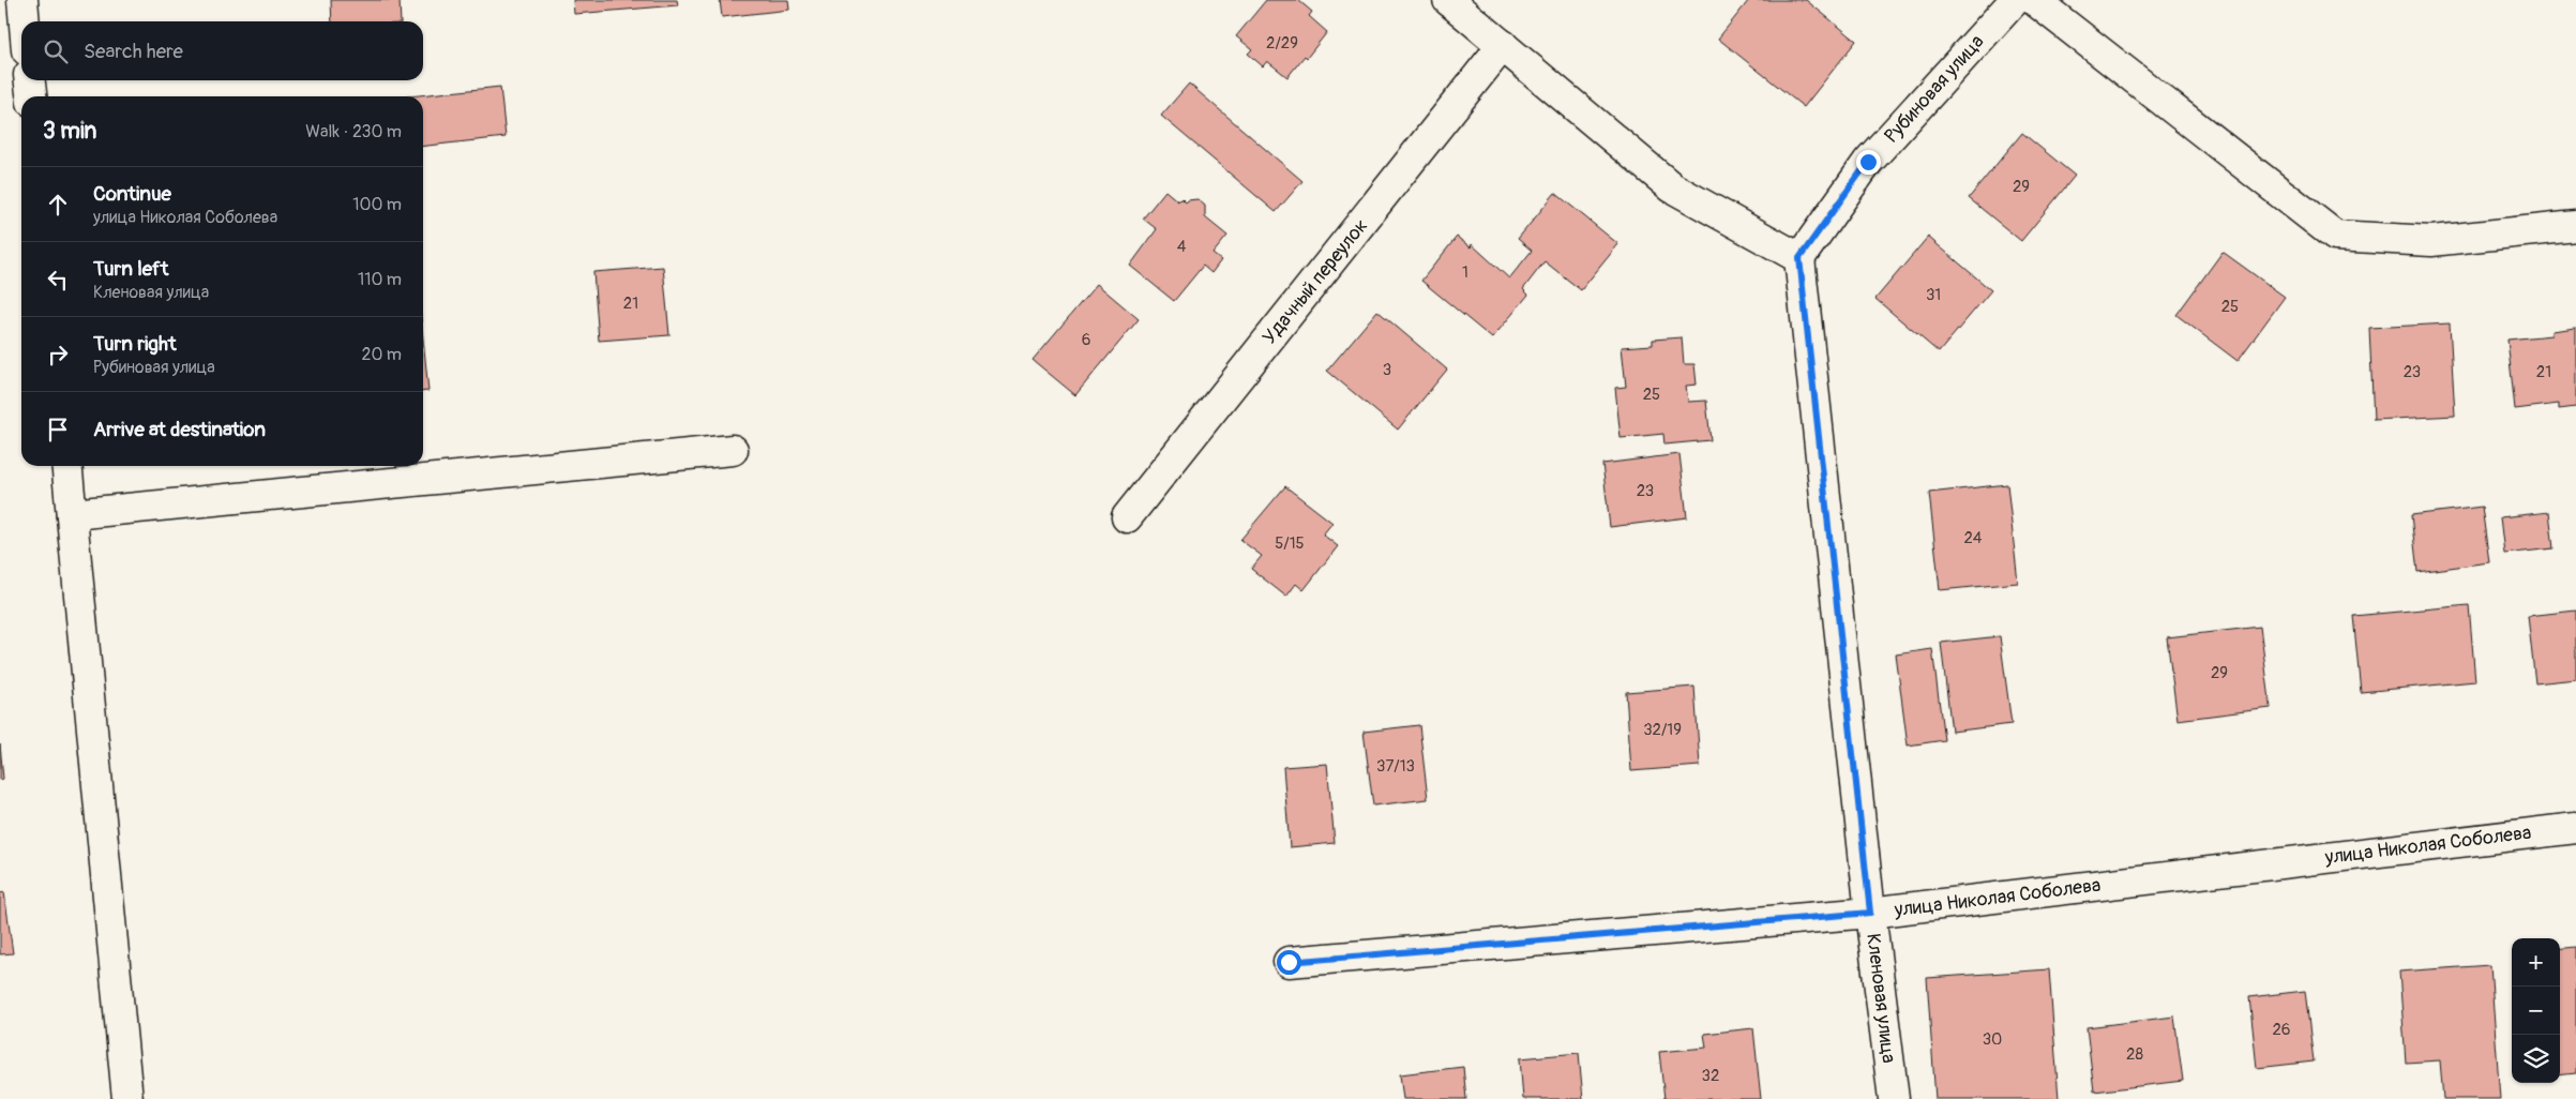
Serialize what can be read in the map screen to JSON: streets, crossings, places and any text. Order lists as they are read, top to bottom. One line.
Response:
{"streets":{"street":["Рубиновая улица","Удачный переулок","улица Николая Соболева","Кленовая улица"]},"crossings":[["Рубиновая улица","Кленовая улица"],["улица Николая Соболева","Кленовая улица"]],"house_numbers":["2/29","29","4","1","31","21","25","6","3","23","21","25","23","24","5/15","29","32/19","37/13","26","30","28","32"],"page":{"search":"Search here","heading":["3 min","Walk · 230 m"],"list":[["Continue","улица Николая Соболева","100 m"],["Turn left","Кленовая улица","110 m"],["Turn right","Рубиновая улица","20 m"],"Arrive at destination"],"map_buttons":["+","−"]}}
